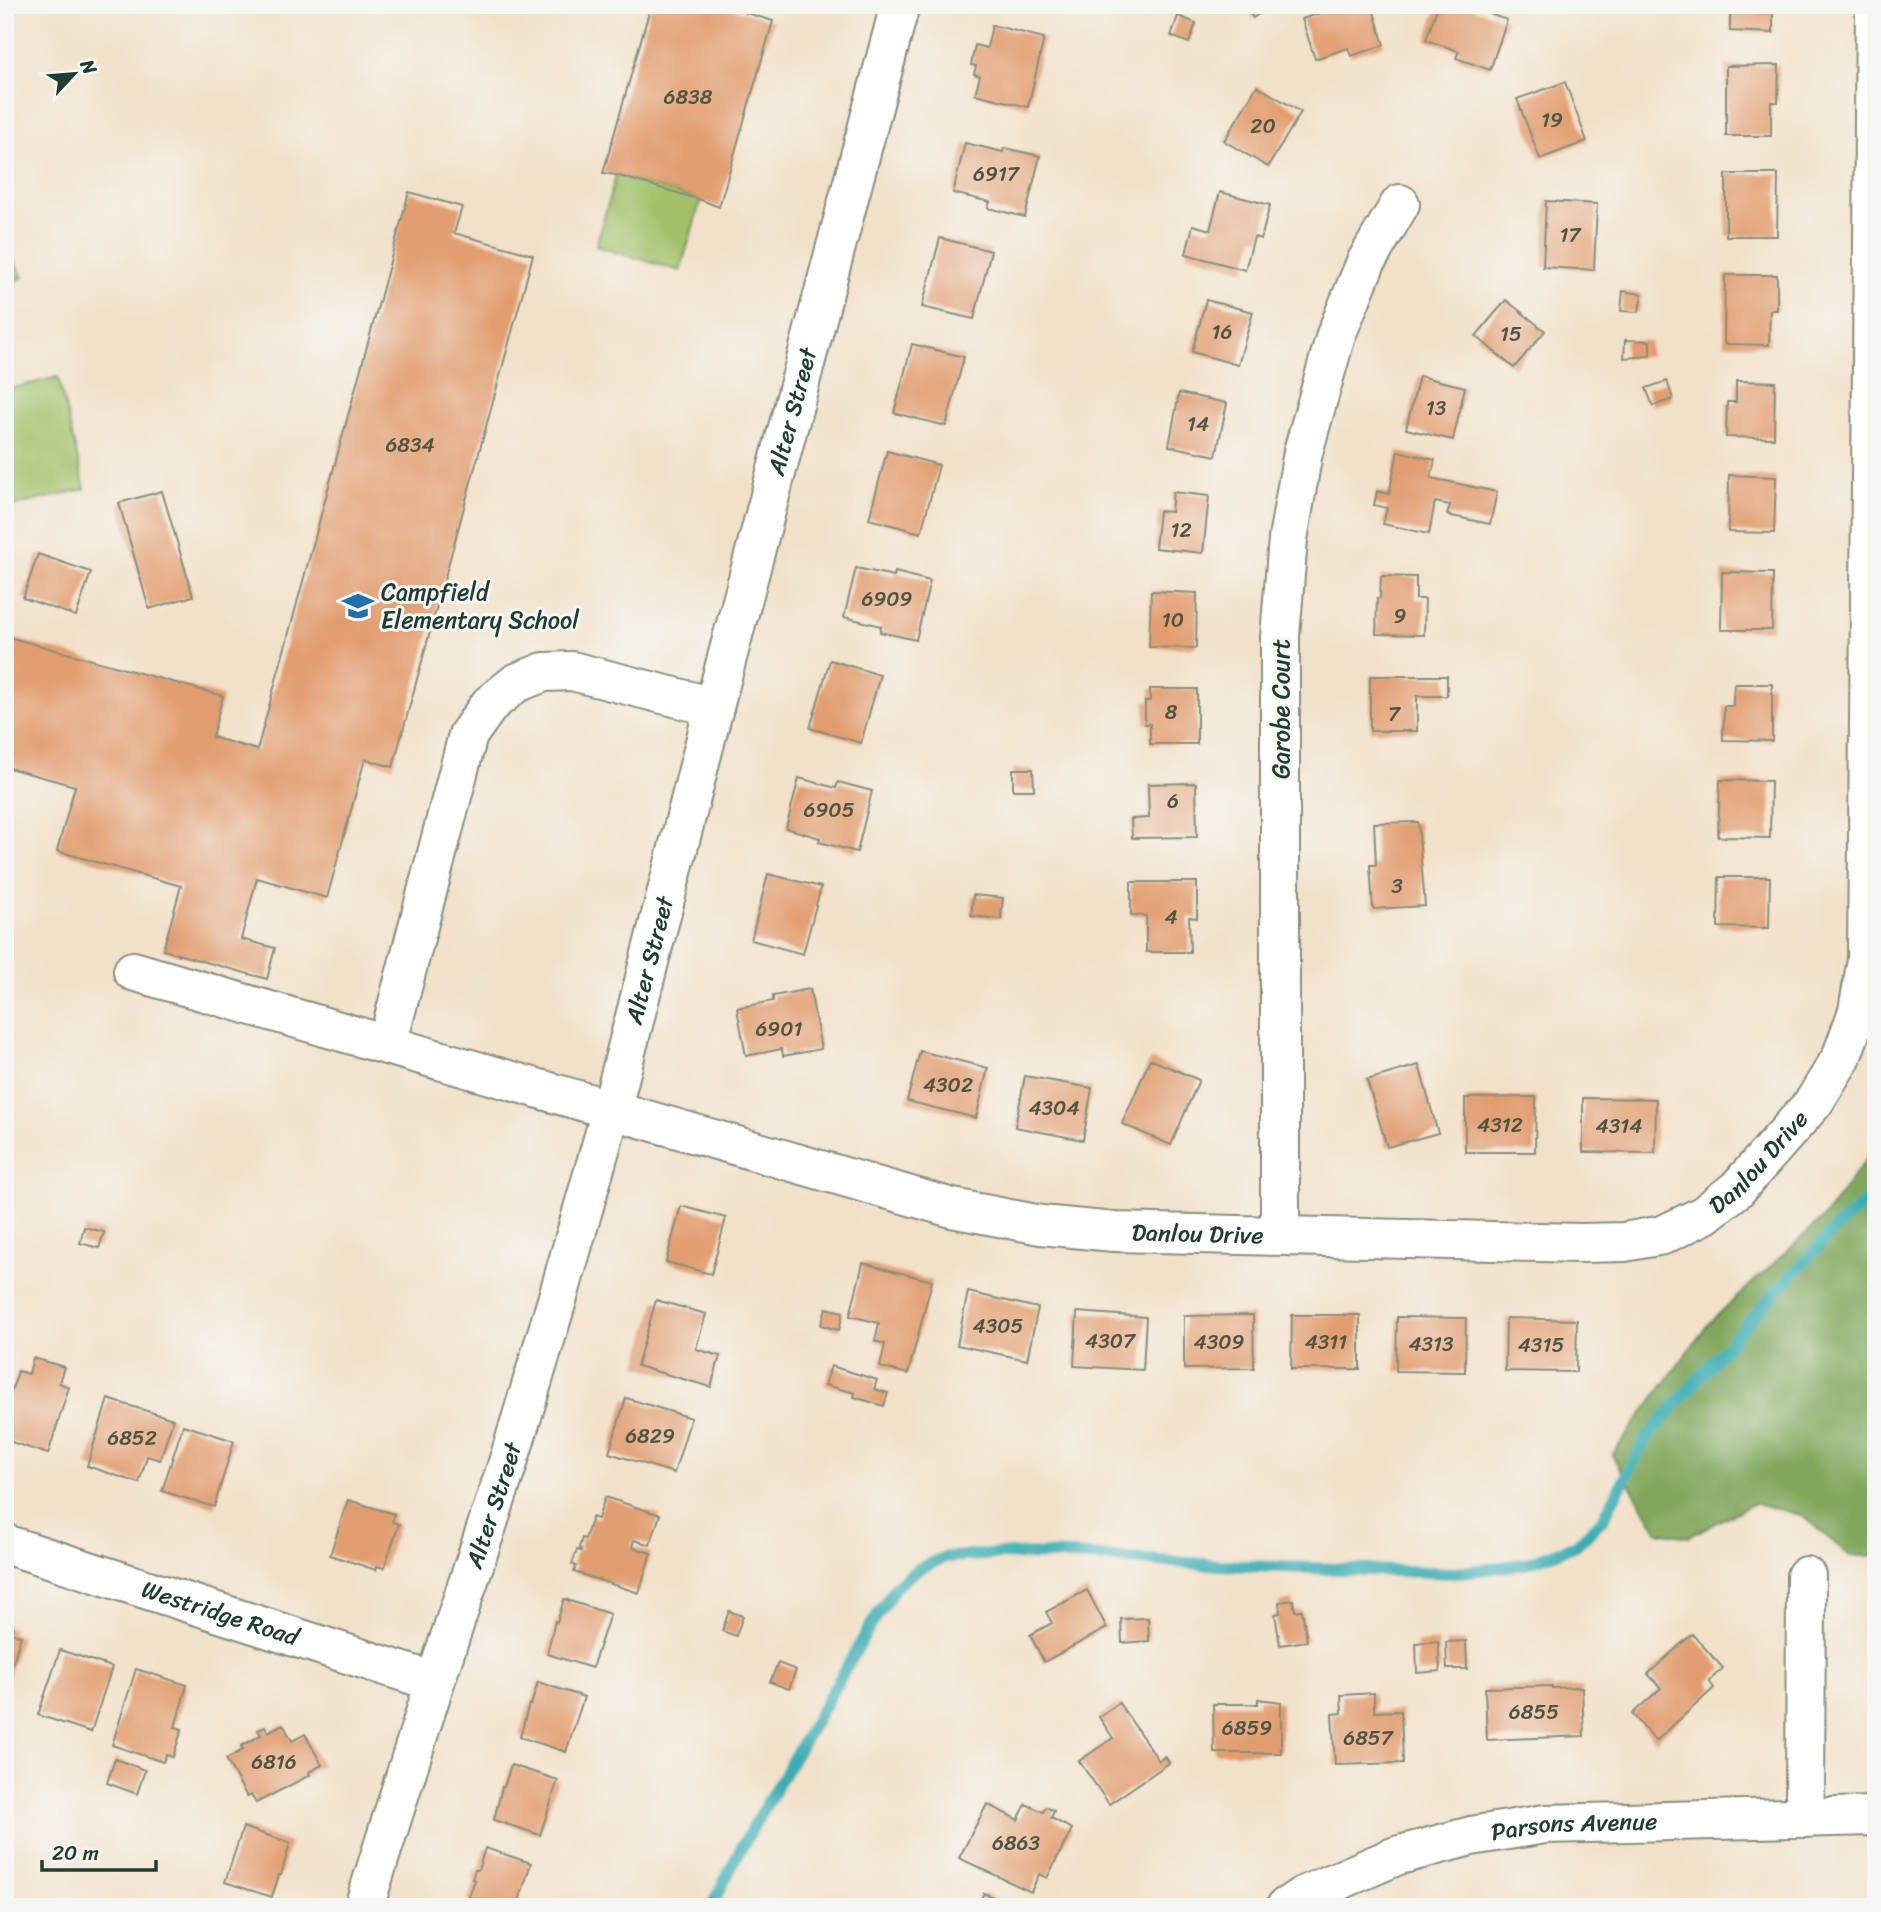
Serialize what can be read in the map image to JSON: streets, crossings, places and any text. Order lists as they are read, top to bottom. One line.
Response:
{"streets":{"street":["Alter Street","Garobe Court","Danlou Drive","Westridge Road","Parsons Avenue"]},"crossings":[["Alter Street","Danlou Drive"],["Alter Street","Westridge Road"],["Garobe Court","Danlou Drive"]],"places":{"school or university":["Campfield Elementary School"]},"house_numbers":["6838","19","20","6917","17","16","15","13","14","6834","12","6909","9","10","8","7","6","6905","3","4","6901","4302","4304","4312","4314","4305","4307","4309","4311","4313","4315","6829","6852","6855","6859","6857","6816","6863"],"scale_bar":"20 m","north":"top right"}
